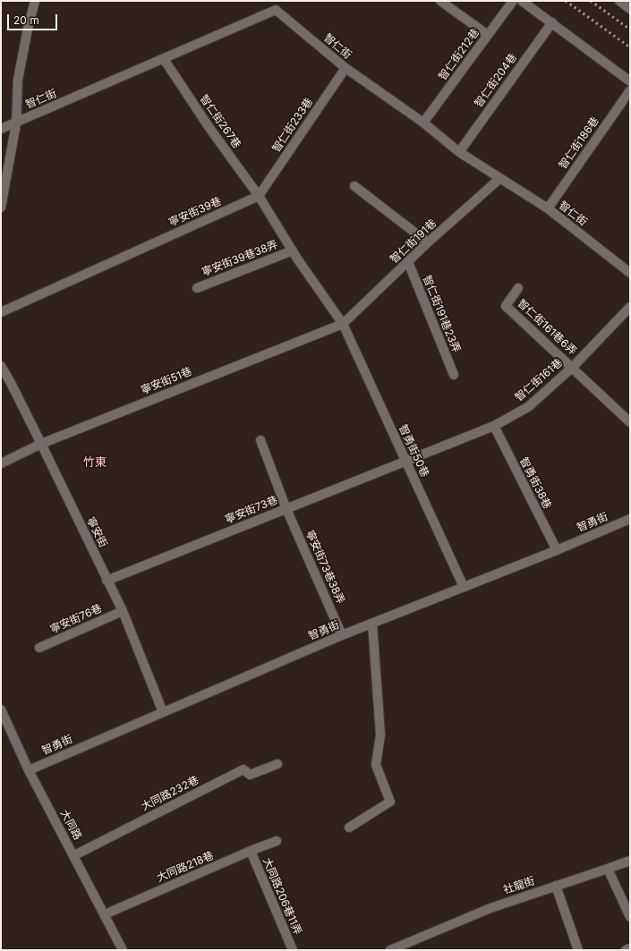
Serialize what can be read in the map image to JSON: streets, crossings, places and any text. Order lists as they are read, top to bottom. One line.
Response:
{"streets":{"street":["智仁街","智仁街212巷","智仁街204巷","智仁街267巷","智仁街233巷","智仁街186巷","寧安街39巷","智仁街191巷","寧安街39巷38弄","智仁街191巷23弄","智仁街161巷6弄","智仁街161巷","寧安街51巷","智勇街50巷","智勇街38巷","寧安街73巷","智勇街","寧安街","寧安街73巷38弄","寧安街76巷","大同路232巷","大同路","大同路218巷","社龍街","大同路206巷11弄"]},"crossings":[["智仁街","智仁街212巷"],["智仁街","智仁街204巷"],["智仁街","智仁街267巷"],["智仁街","智仁街233巷"],["智仁街","智仁街186巷"],["智仁街","智仁街191巷"],["智仁街267巷","智仁街233巷"],["智仁街267巷","寧安街39巷"],["智仁街233巷","寧安街39巷"],["智仁街191巷","智仁街191巷23弄"],["智仁街191巷","寧安街51巷"],["智仁街191巷","智勇街50巷"],["智仁街161巷6弄","智仁街161巷"],["智仁街161巷","智勇街50巷"],["智仁街161巷","智勇街38巷"],["智仁街161巷","寧安街73巷"],["寧安街51巷","智勇街50巷"],["寧安街51巷","寧安街"],["智勇街50巷","寧安街73巷"],["智勇街50巷","智勇街"],["智勇街38巷","智勇街"],["寧安街73巷","寧安街"],["寧安街73巷","寧安街73巷38弄"],["智勇街","寧安街"],["智勇街","寧安街73巷38弄"],["智勇街","大同路"],["寧安街","寧安街76巷"],["大同路232巷","大同路"],["大同路","大同路218巷"],["大同路218巷","大同路206巷11弄"]],"districts":["竹東"],"scale_bar":"20 m"}
